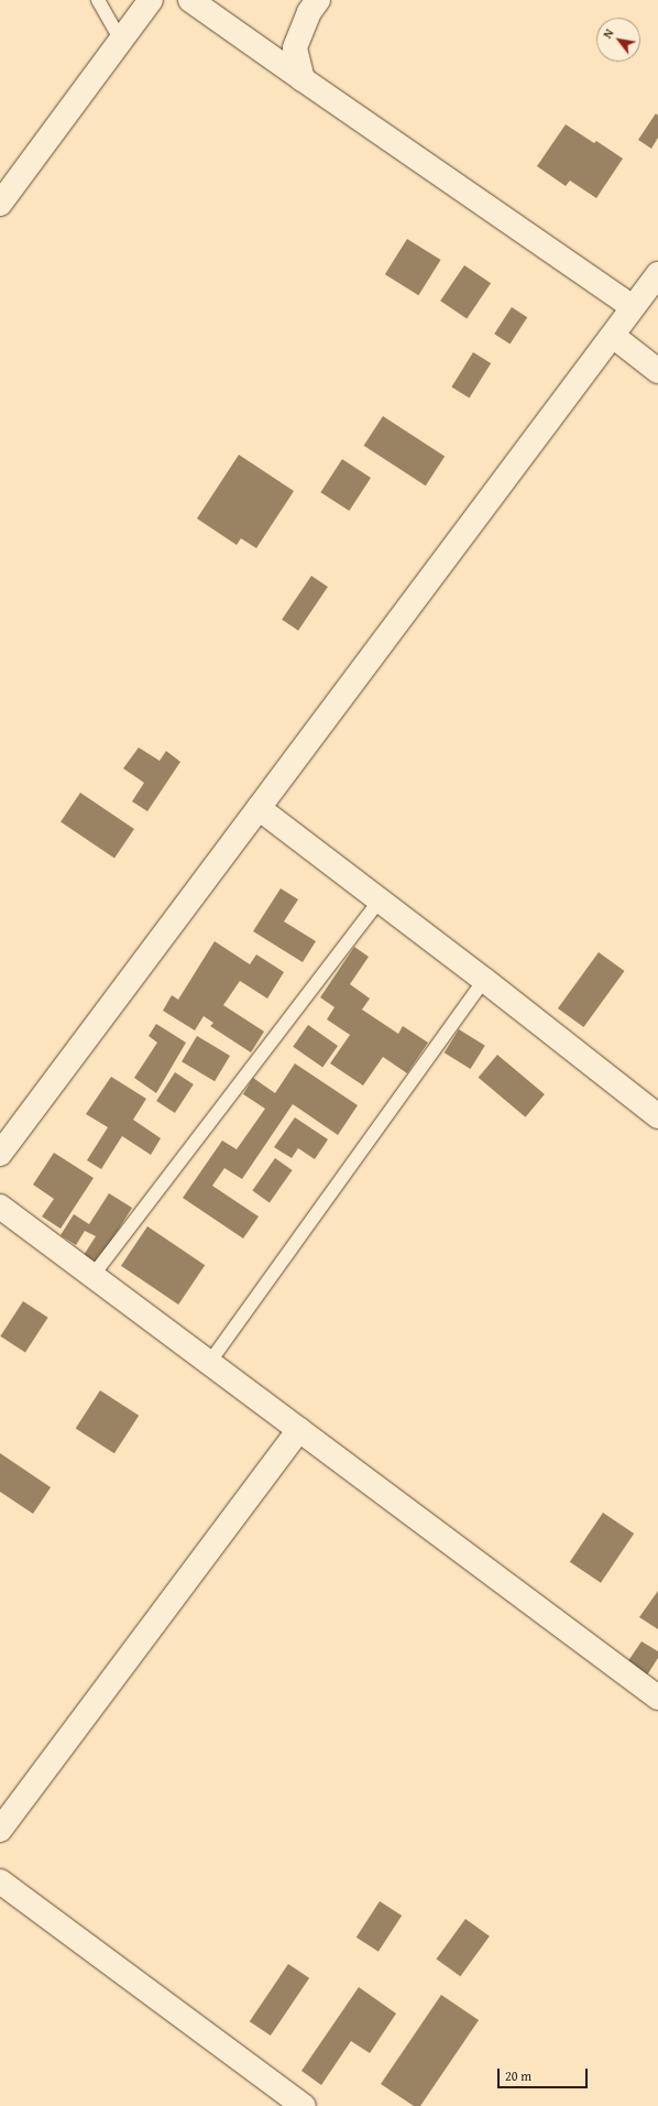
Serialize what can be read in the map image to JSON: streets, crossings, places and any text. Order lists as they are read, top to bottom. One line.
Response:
{"scale_bar":"20 m","north":"top left"}
